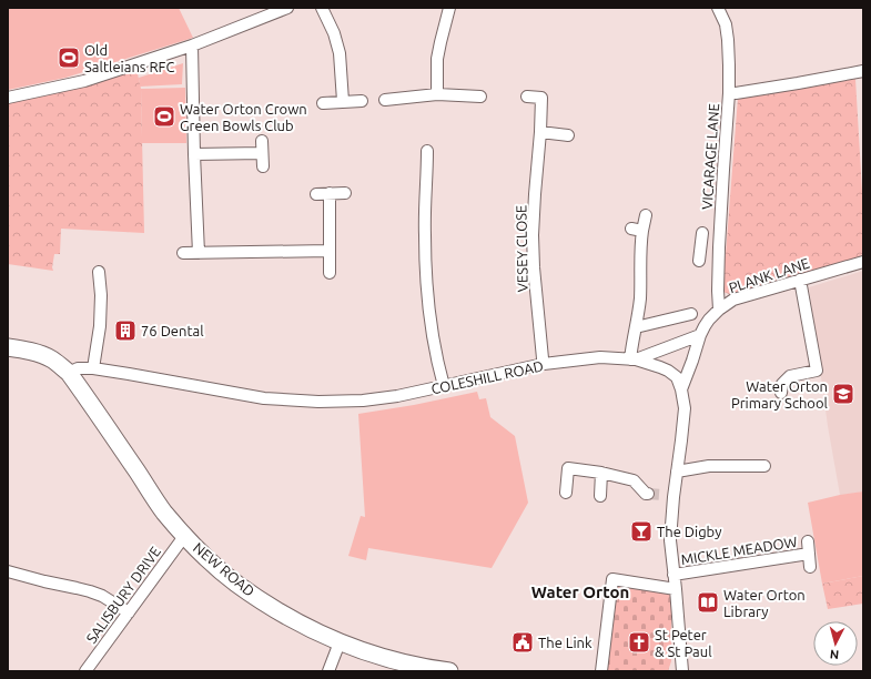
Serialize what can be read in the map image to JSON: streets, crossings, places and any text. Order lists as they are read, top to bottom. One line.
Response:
{"streets":{"main road":["NEW ROAD"],"street":["VICARAGE LANE","VESEY CLOSE","PLANK LANE","COLESHILL ROAD","MICKLE MEADOW","SALISBURY DRIVE"]},"crossings":[["VICARAGE LANE","PLANK LANE"],["VESEY CLOSE","COLESHILL ROAD"],["PLANK LANE","COLESHILL ROAD"],["COLESHILL ROAD","MICKLE MEADOW"],["COLESHILL ROAD","NEW ROAD"],["NEW ROAD","SALISBURY DRIVE"]],"districts":["Water Orton"],"places":{"sports":["Old Saltleians RFC","Water Orton Crown Green Bowls Club"],"building":["76 Dental"],"school or university":["Water Orton Primary School"],"bar":["The Digby"],"library":["Water Orton Library"],"public building":["The Link"],"church":["St Peter & St Paul"]},"north":"bottom"}
